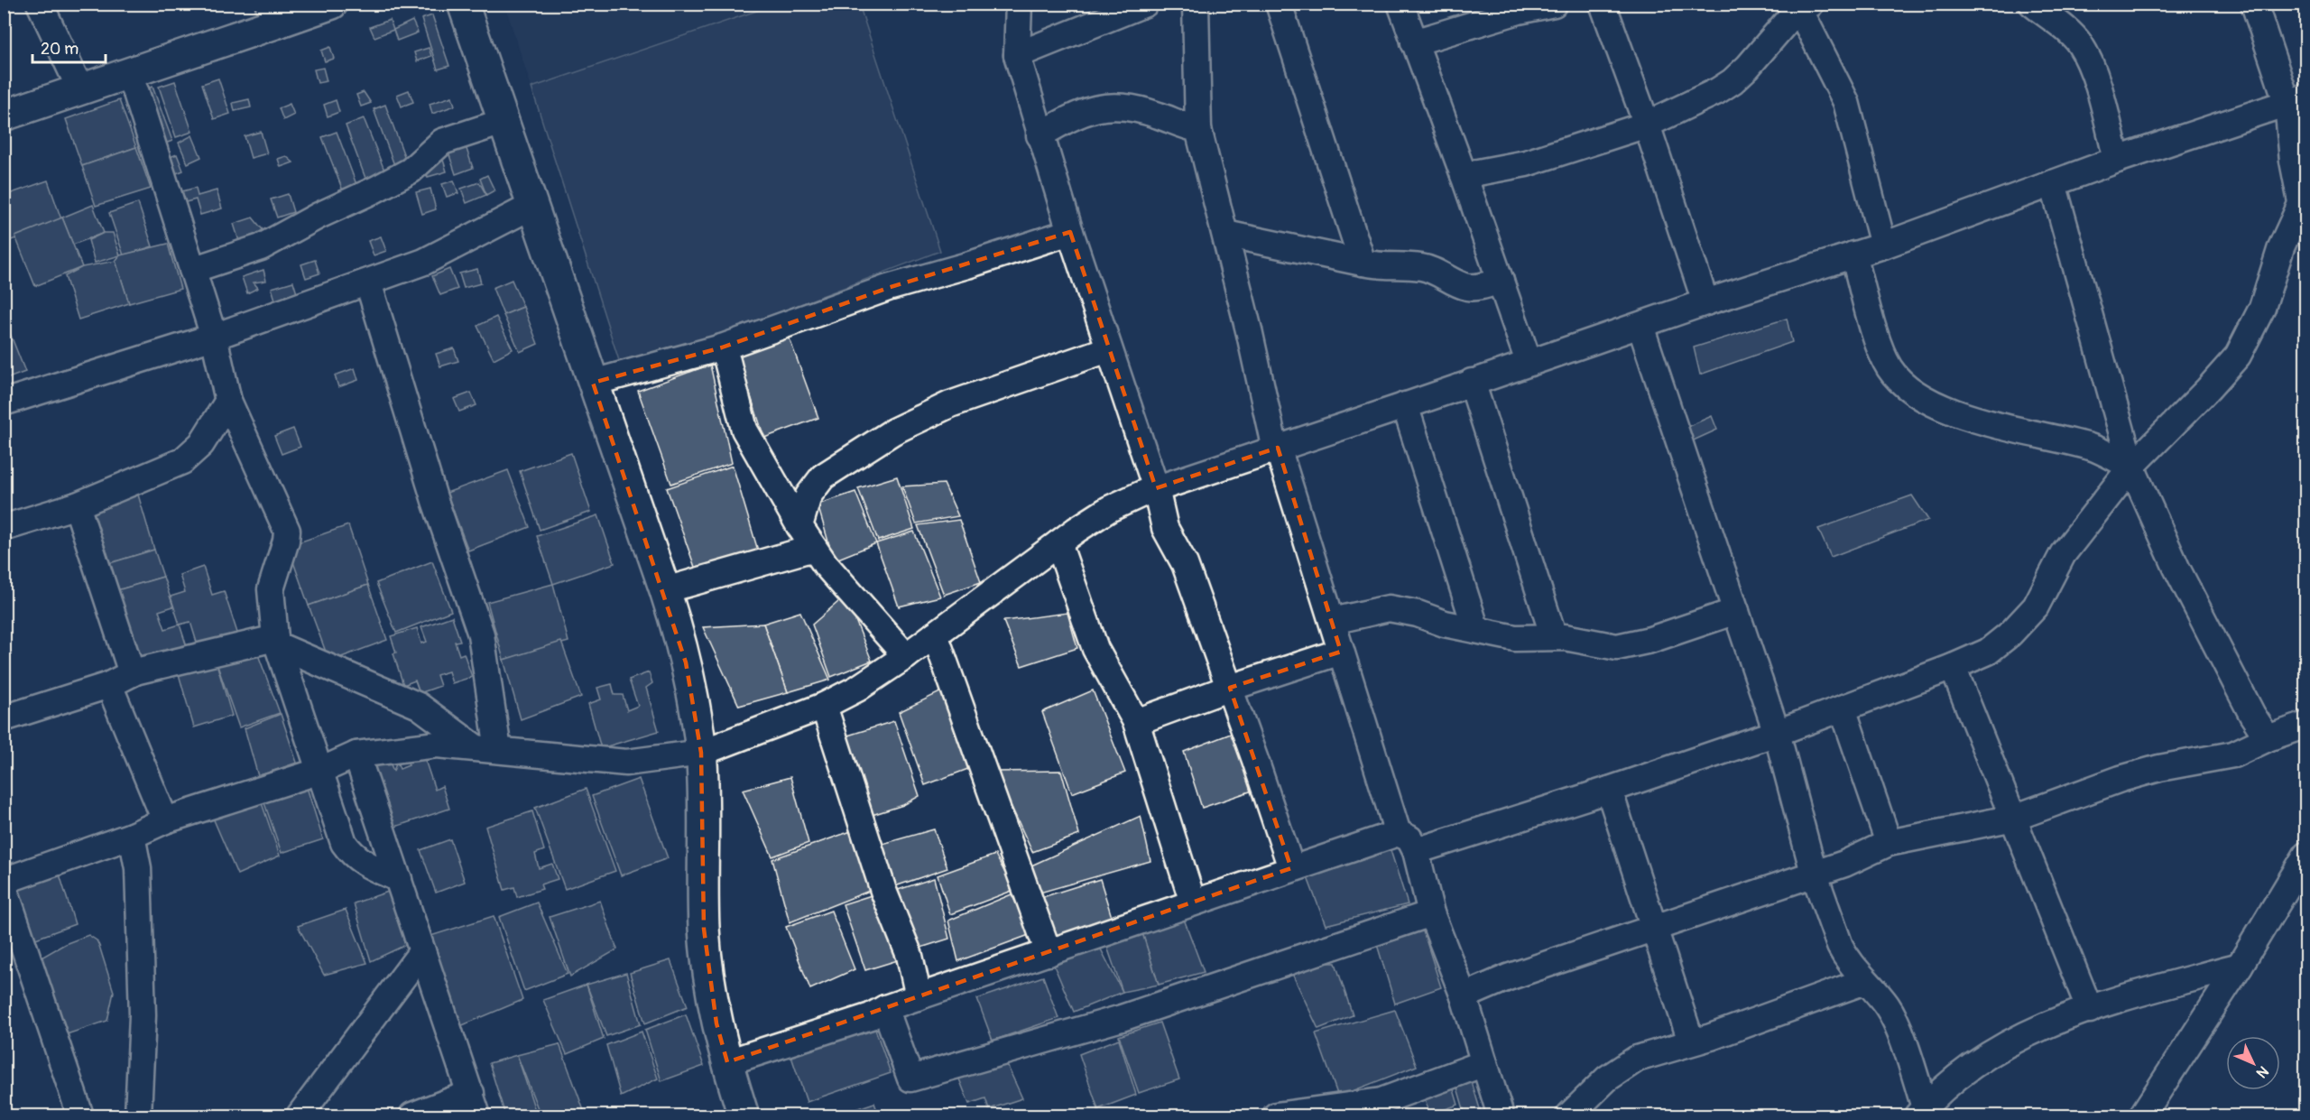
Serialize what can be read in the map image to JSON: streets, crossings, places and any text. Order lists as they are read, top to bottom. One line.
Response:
{"scale_bar":"20 m","north":"bottom right"}
